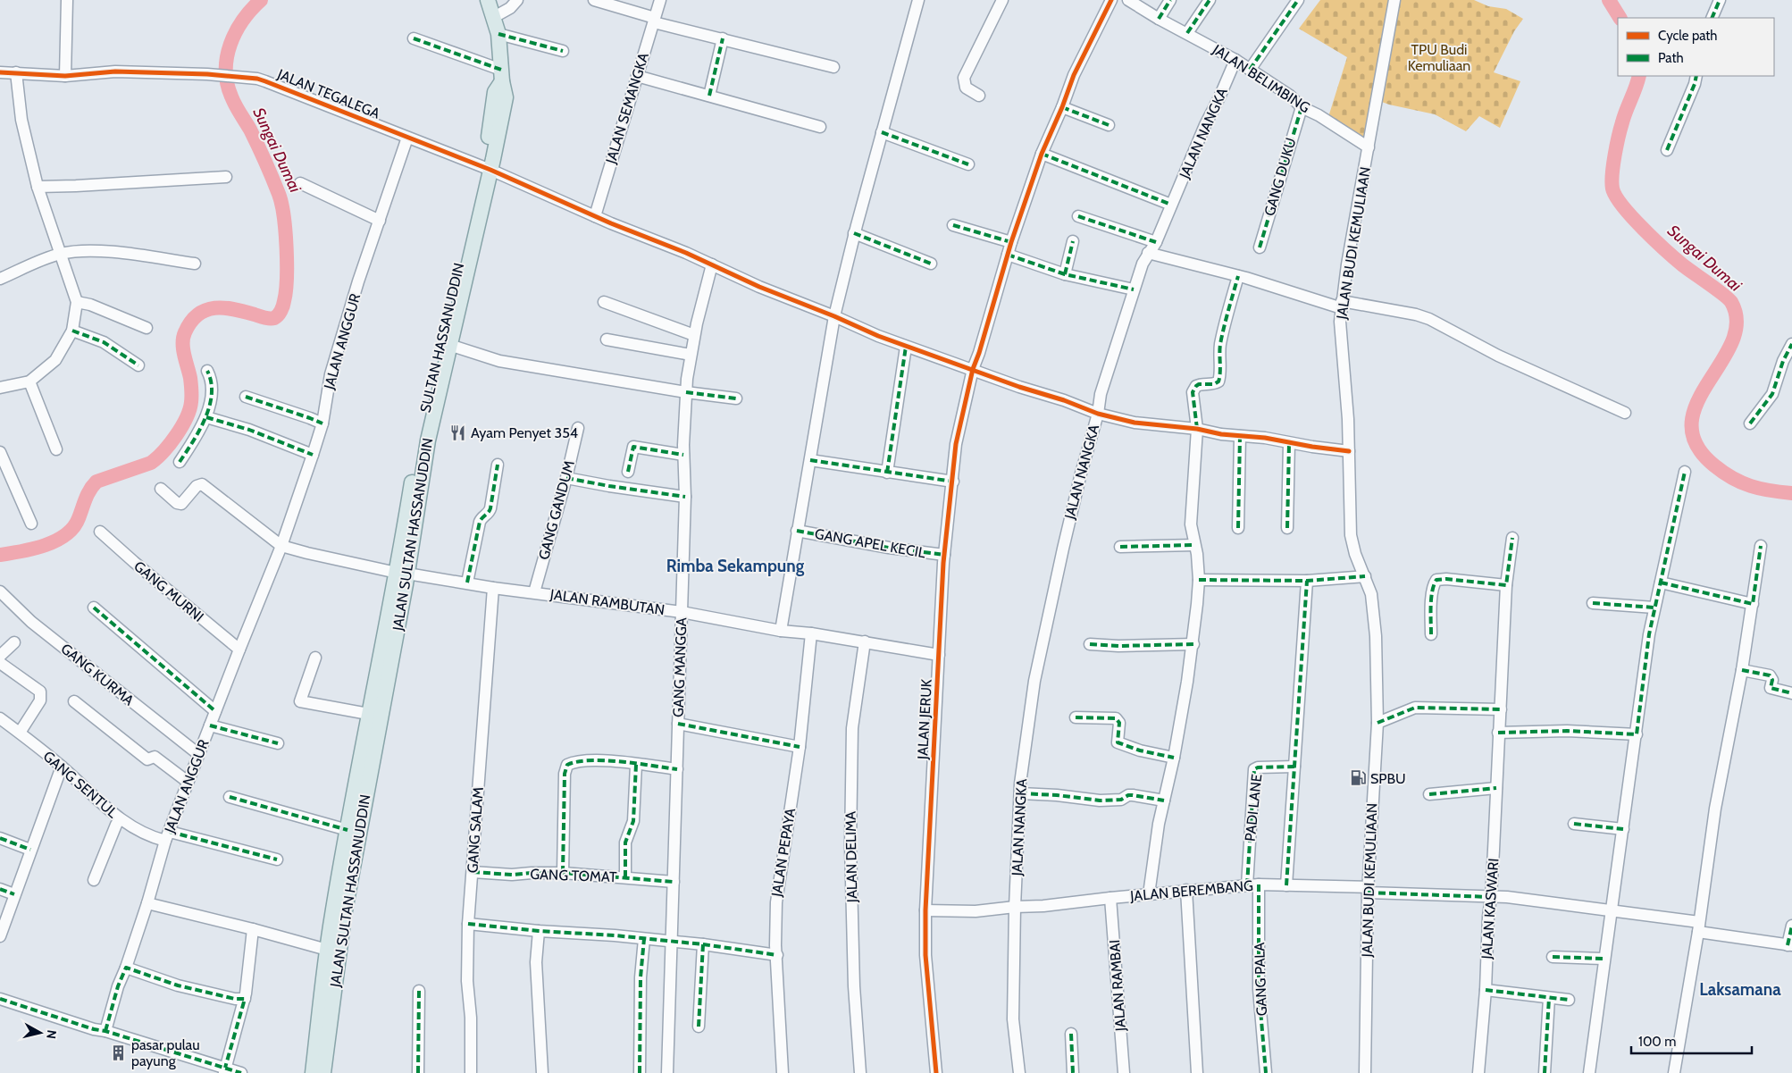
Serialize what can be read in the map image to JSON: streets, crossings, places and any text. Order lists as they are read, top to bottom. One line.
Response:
{"streets":{"main road":["SULTAN HASSANUDDIN","JALAN SULTAN HASSANUDDIN"],"street":["JALAN BELIMBING","JALAN TEGALEGA","JALAN SEMANGKA","JALAN NANGKA","GANG DUKU","JALAN BUDI KEMULIAAN","JALAN ANGGUR","GANG GANDUM","GANG APEL KECIL","GANG MURNI","JALAN RAMBUTAN","GANG MANGGA","GANG KURMA","JALAN JERUK","GANG SENTUL","PADI LANE","GANG SALAM","JALAN PEPAYA","JALAN DELIMA","GANG TOMAT","JALAN BEREMBANG","JALAN KASWARI","GANG PALA","JALAN RAMBAI"]},"crossings":[["JALAN BELIMBING","JALAN NANGKA"],["JALAN BELIMBING","GANG DUKU"],["JALAN BELIMBING","JALAN BUDI KEMULIAAN"],["JALAN TEGALEGA","JALAN SEMANGKA"],["JALAN TEGALEGA","JALAN NANGKA"],["JALAN TEGALEGA","JALAN BUDI KEMULIAAN"],["JALAN TEGALEGA","SULTAN HASSANUDDIN"],["JALAN TEGALEGA","JALAN ANGGUR"],["JALAN TEGALEGA","JALAN SULTAN HASSANUDDIN"],["JALAN TEGALEGA","GANG MANGGA"],["JALAN TEGALEGA","JALAN JERUK"],["JALAN NANGKA","JALAN BEREMBANG"],["JALAN BUDI KEMULIAAN","JALAN BEREMBANG"],["SULTAN HASSANUDDIN","JALAN SULTAN HASSANUDDIN"],["SULTAN HASSANUDDIN","JALAN RAMBUTAN"],["JALAN ANGGUR","GANG MURNI"],["JALAN ANGGUR","GANG KURMA"],["JALAN ANGGUR","GANG SENTUL"],["GANG GANDUM","JALAN RAMBUTAN"],["JALAN SULTAN HASSANUDDIN","JALAN RAMBUTAN"],["GANG APEL KECIL","JALAN JERUK"],["JALAN RAMBUTAN","GANG MANGGA"],["JALAN RAMBUTAN","JALAN JERUK"],["JALAN RAMBUTAN","GANG SALAM"],["JALAN RAMBUTAN","JALAN PEPAYA"],["JALAN RAMBUTAN","JALAN DELIMA"],["GANG MANGGA","GANG TOMAT"],["JALAN JERUK","JALAN BEREMBANG"],["PADI LANE","JALAN BEREMBANG"],["GANG SALAM","GANG TOMAT"],["JALAN BEREMBANG","JALAN KASWARI"],["JALAN BEREMBANG","GANG PALA"],["JALAN BEREMBANG","JALAN RAMBAI"]],"districts":["Rimba Sekampung","Laksamana"],"water":["Sungai Dumai"],"parks":["TPU Budi Kemuliaan"],"places":{"restaurant":["Ayam Penyet 354"],"fuel station":["SPBU"],"building":["pasar pulau payung"]},"legend":["Cycle path","Path"],"scale_bar":"100 m","north":"right"}
